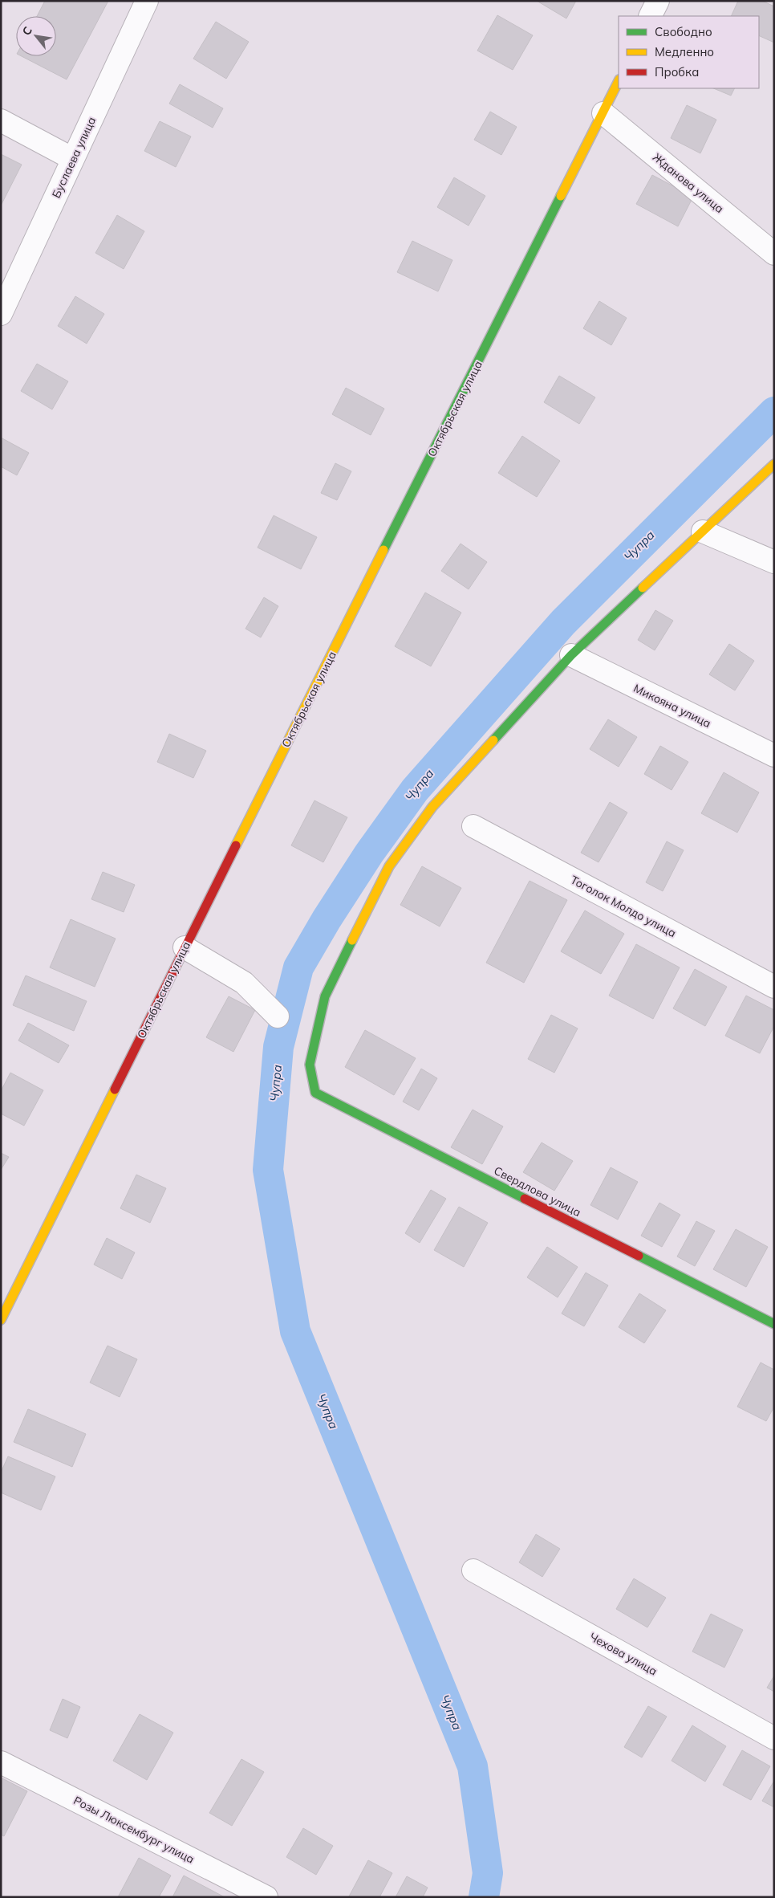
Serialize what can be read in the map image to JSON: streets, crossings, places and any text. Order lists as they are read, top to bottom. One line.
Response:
{"streets":{"street":["Буслаева улица","Жданова улица","Октябрьская улица","Микояна улица","Тоголок Молдо улица","Свердлова улица","Чехова улица","Розы Люксембург улица"]},"crossings":[["Жданова улица","Октябрьская улица"],["Микояна улица","Свердлова улица"]],"water":["Чупра"],"legend":["Свободно","Медленно","Пробка"],"north":"top left"}
